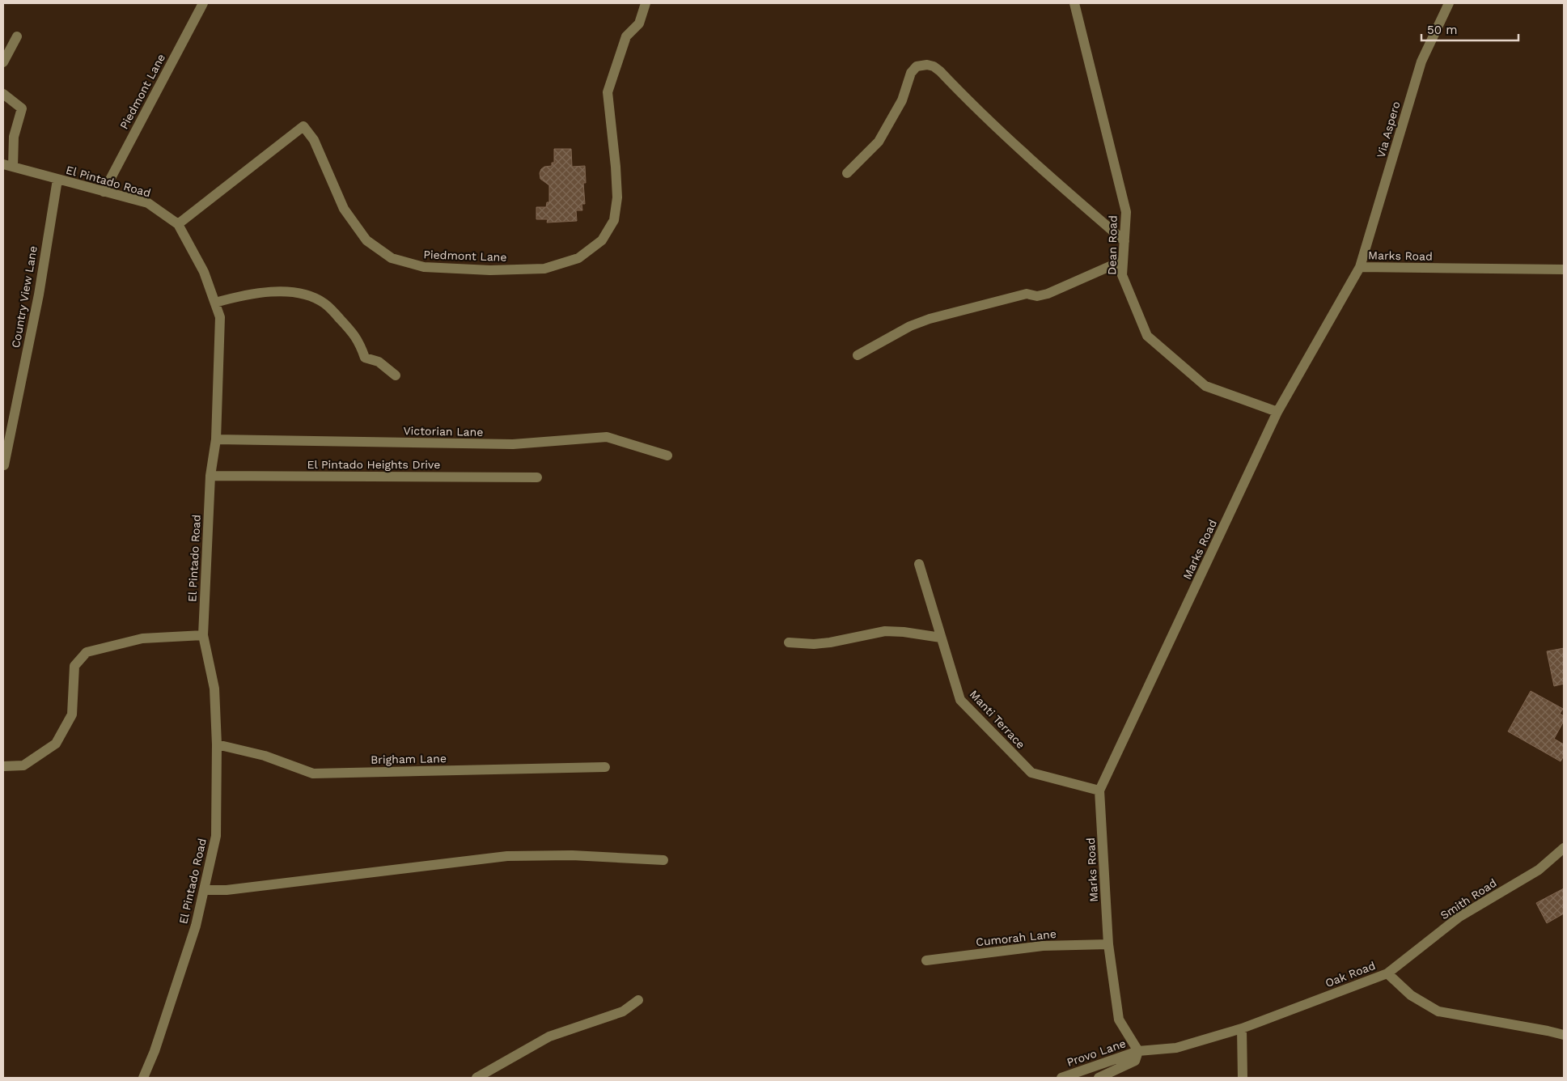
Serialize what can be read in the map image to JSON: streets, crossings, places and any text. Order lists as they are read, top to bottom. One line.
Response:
{"streets":{"street":["Piedmont Lane","Via Aspero","El Pintado Road","Dean Road","Marks Road","Country View Lane","Victorian Lane","El Pintado Heights Drive","Manti Terrace","Brigham Lane","Smith Road","Cumorah Lane","Oak Road","Provo Lane"]},"crossings":[["Piedmont Lane","El Pintado Road"],["Via Aspero","Marks Road"],["El Pintado Road","Country View Lane"],["El Pintado Road","Victorian Lane"],["El Pintado Road","El Pintado Heights Drive"],["El Pintado Road","Brigham Lane"],["Dean Road","Marks Road"],["Marks Road","Manti Terrace"],["Marks Road","Cumorah Lane"],["Marks Road","Oak Road"],["Marks Road","Provo Lane"],["Smith Road","Oak Road"],["Oak Road","Provo Lane"]],"scale_bar":"50 m"}
